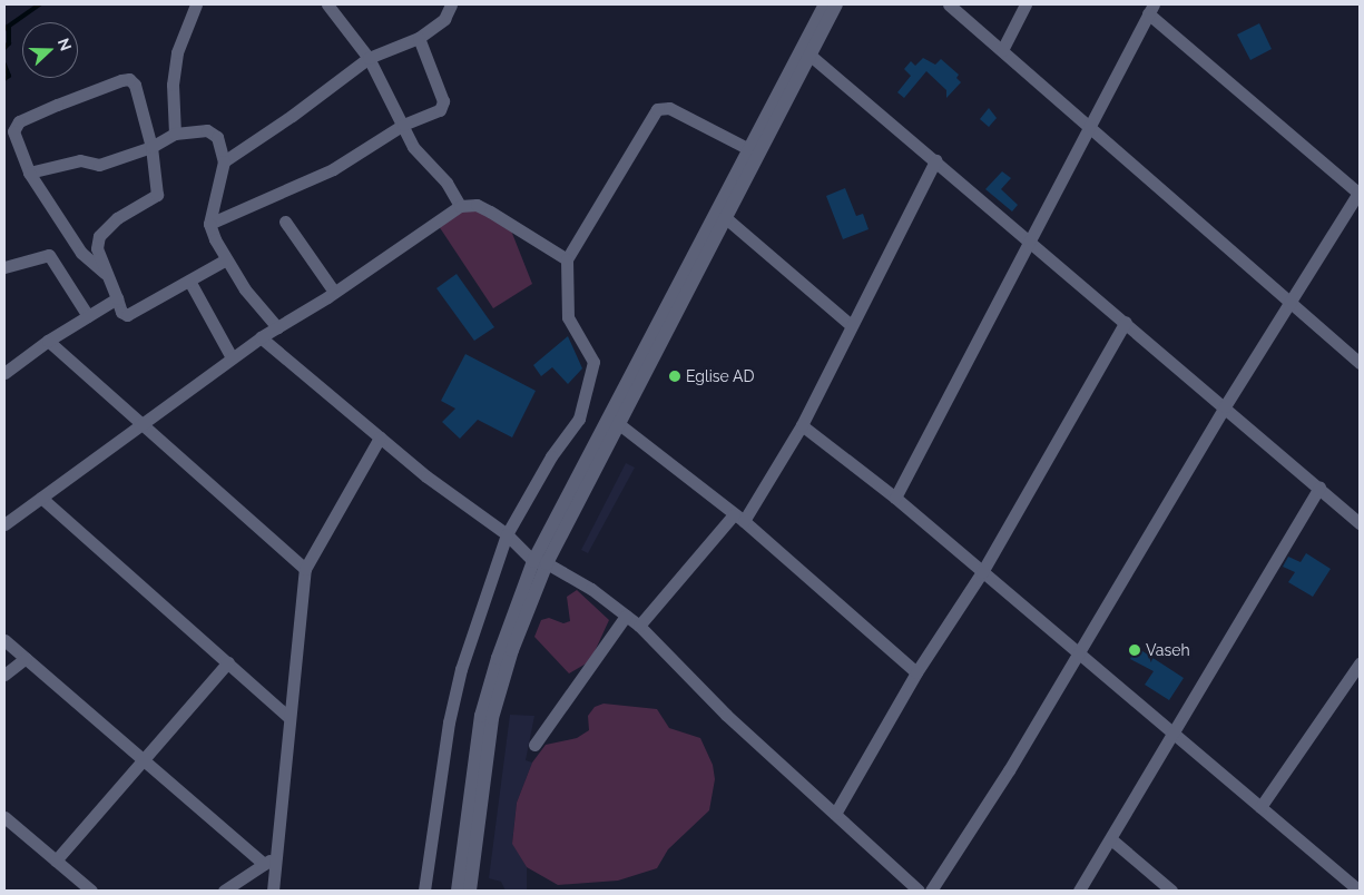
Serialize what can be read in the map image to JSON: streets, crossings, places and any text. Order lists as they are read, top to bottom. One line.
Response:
{"places":["Eglise AD","Vaseh"],"north":"right"}
